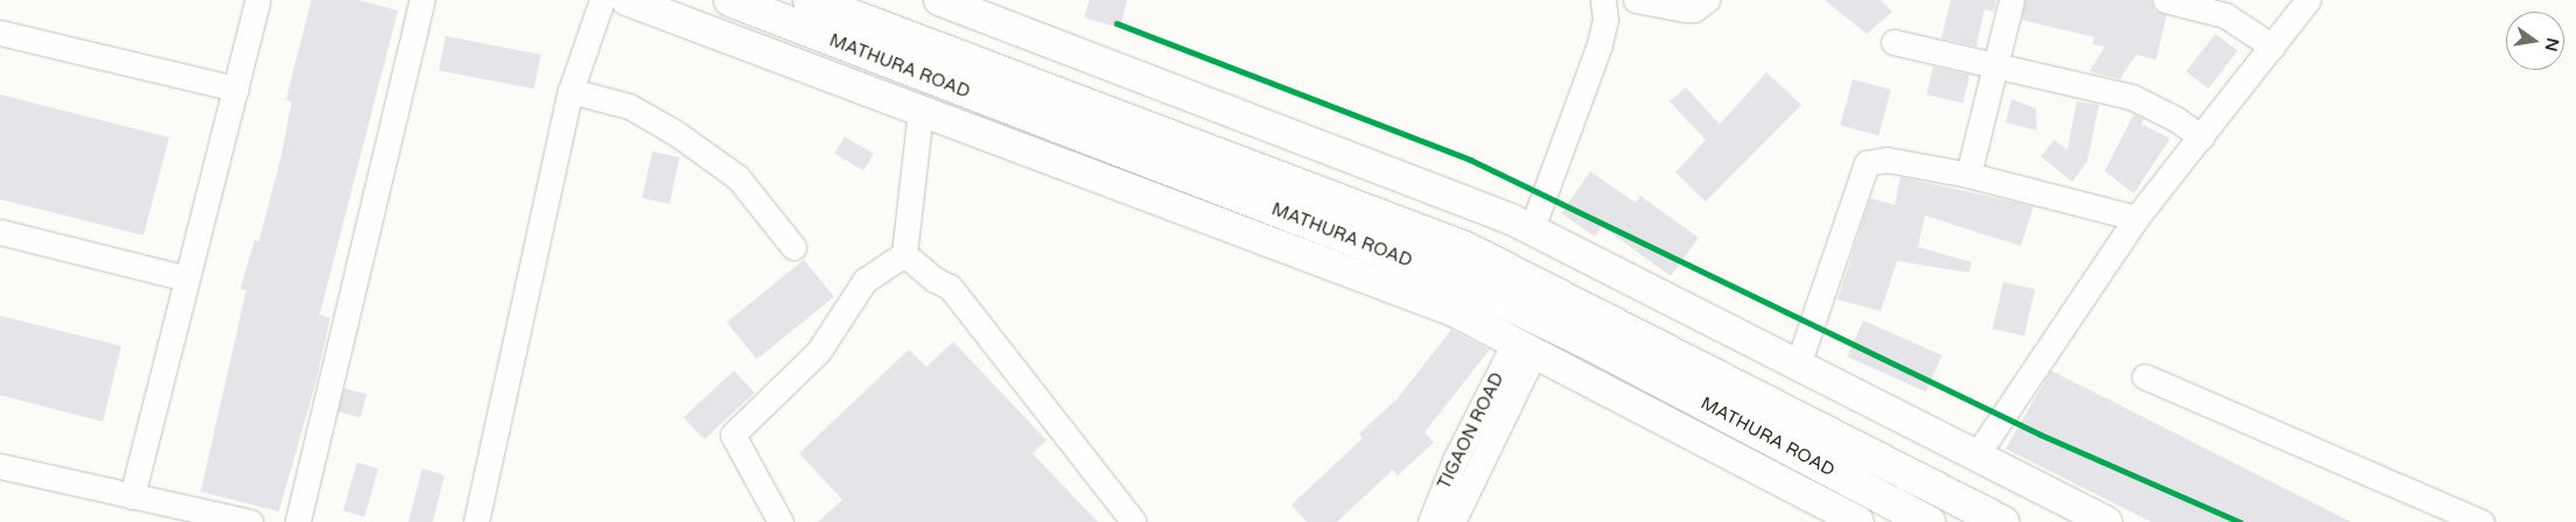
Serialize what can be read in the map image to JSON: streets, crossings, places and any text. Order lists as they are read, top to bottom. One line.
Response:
{"streets":{"highway":["MATHURA ROAD"],"street":["TIGAON ROAD"]},"north":"right"}
